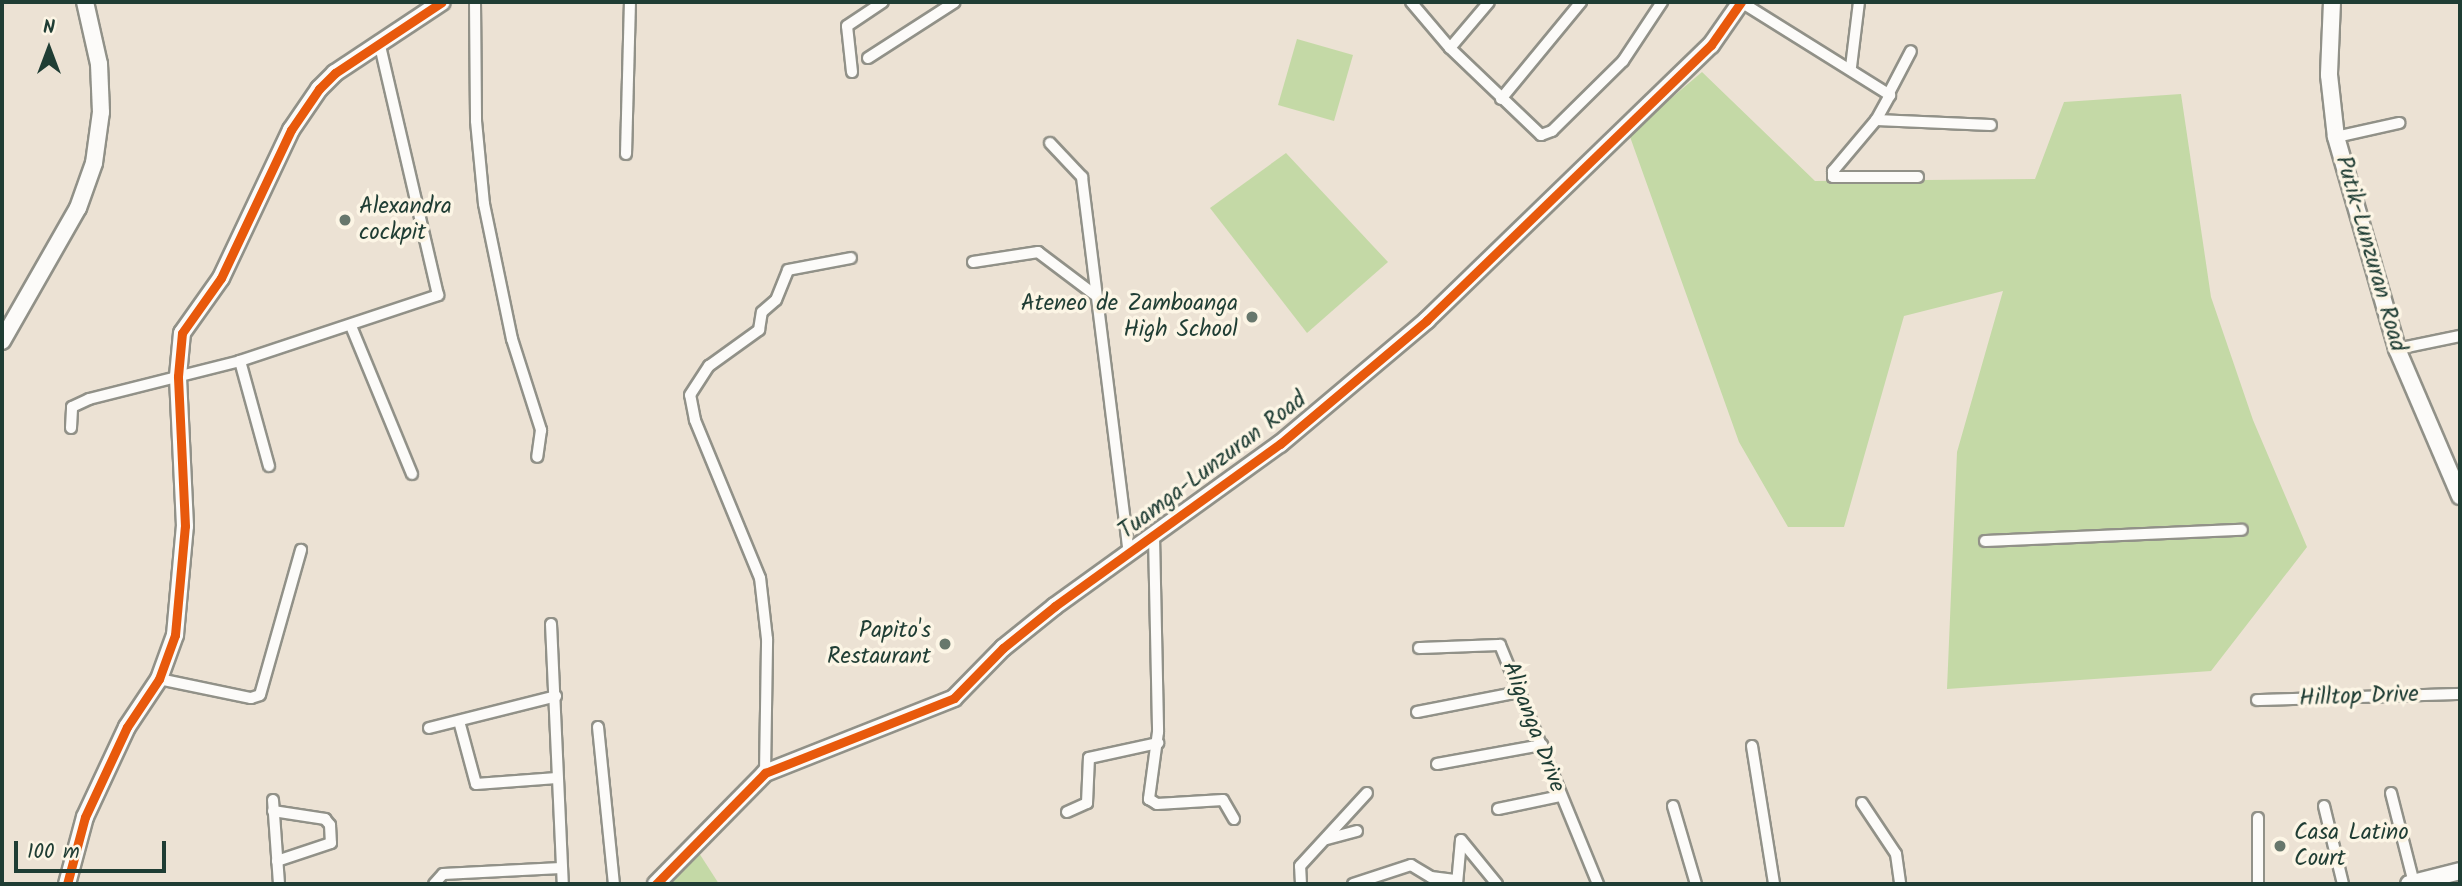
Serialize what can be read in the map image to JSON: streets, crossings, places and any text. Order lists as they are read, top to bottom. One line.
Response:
{"streets":{"street":["Putik-Lunzuran Road","Tuamga-Lunzuran Road","Hilltop Drive","Aliganga Drive"]},"places":["Alexandra cockpit","Ateneo de Zamboanga High School","Papito's Restaurant","Casa Latino Court"],"scale_bar":"100 m","north":"top"}
